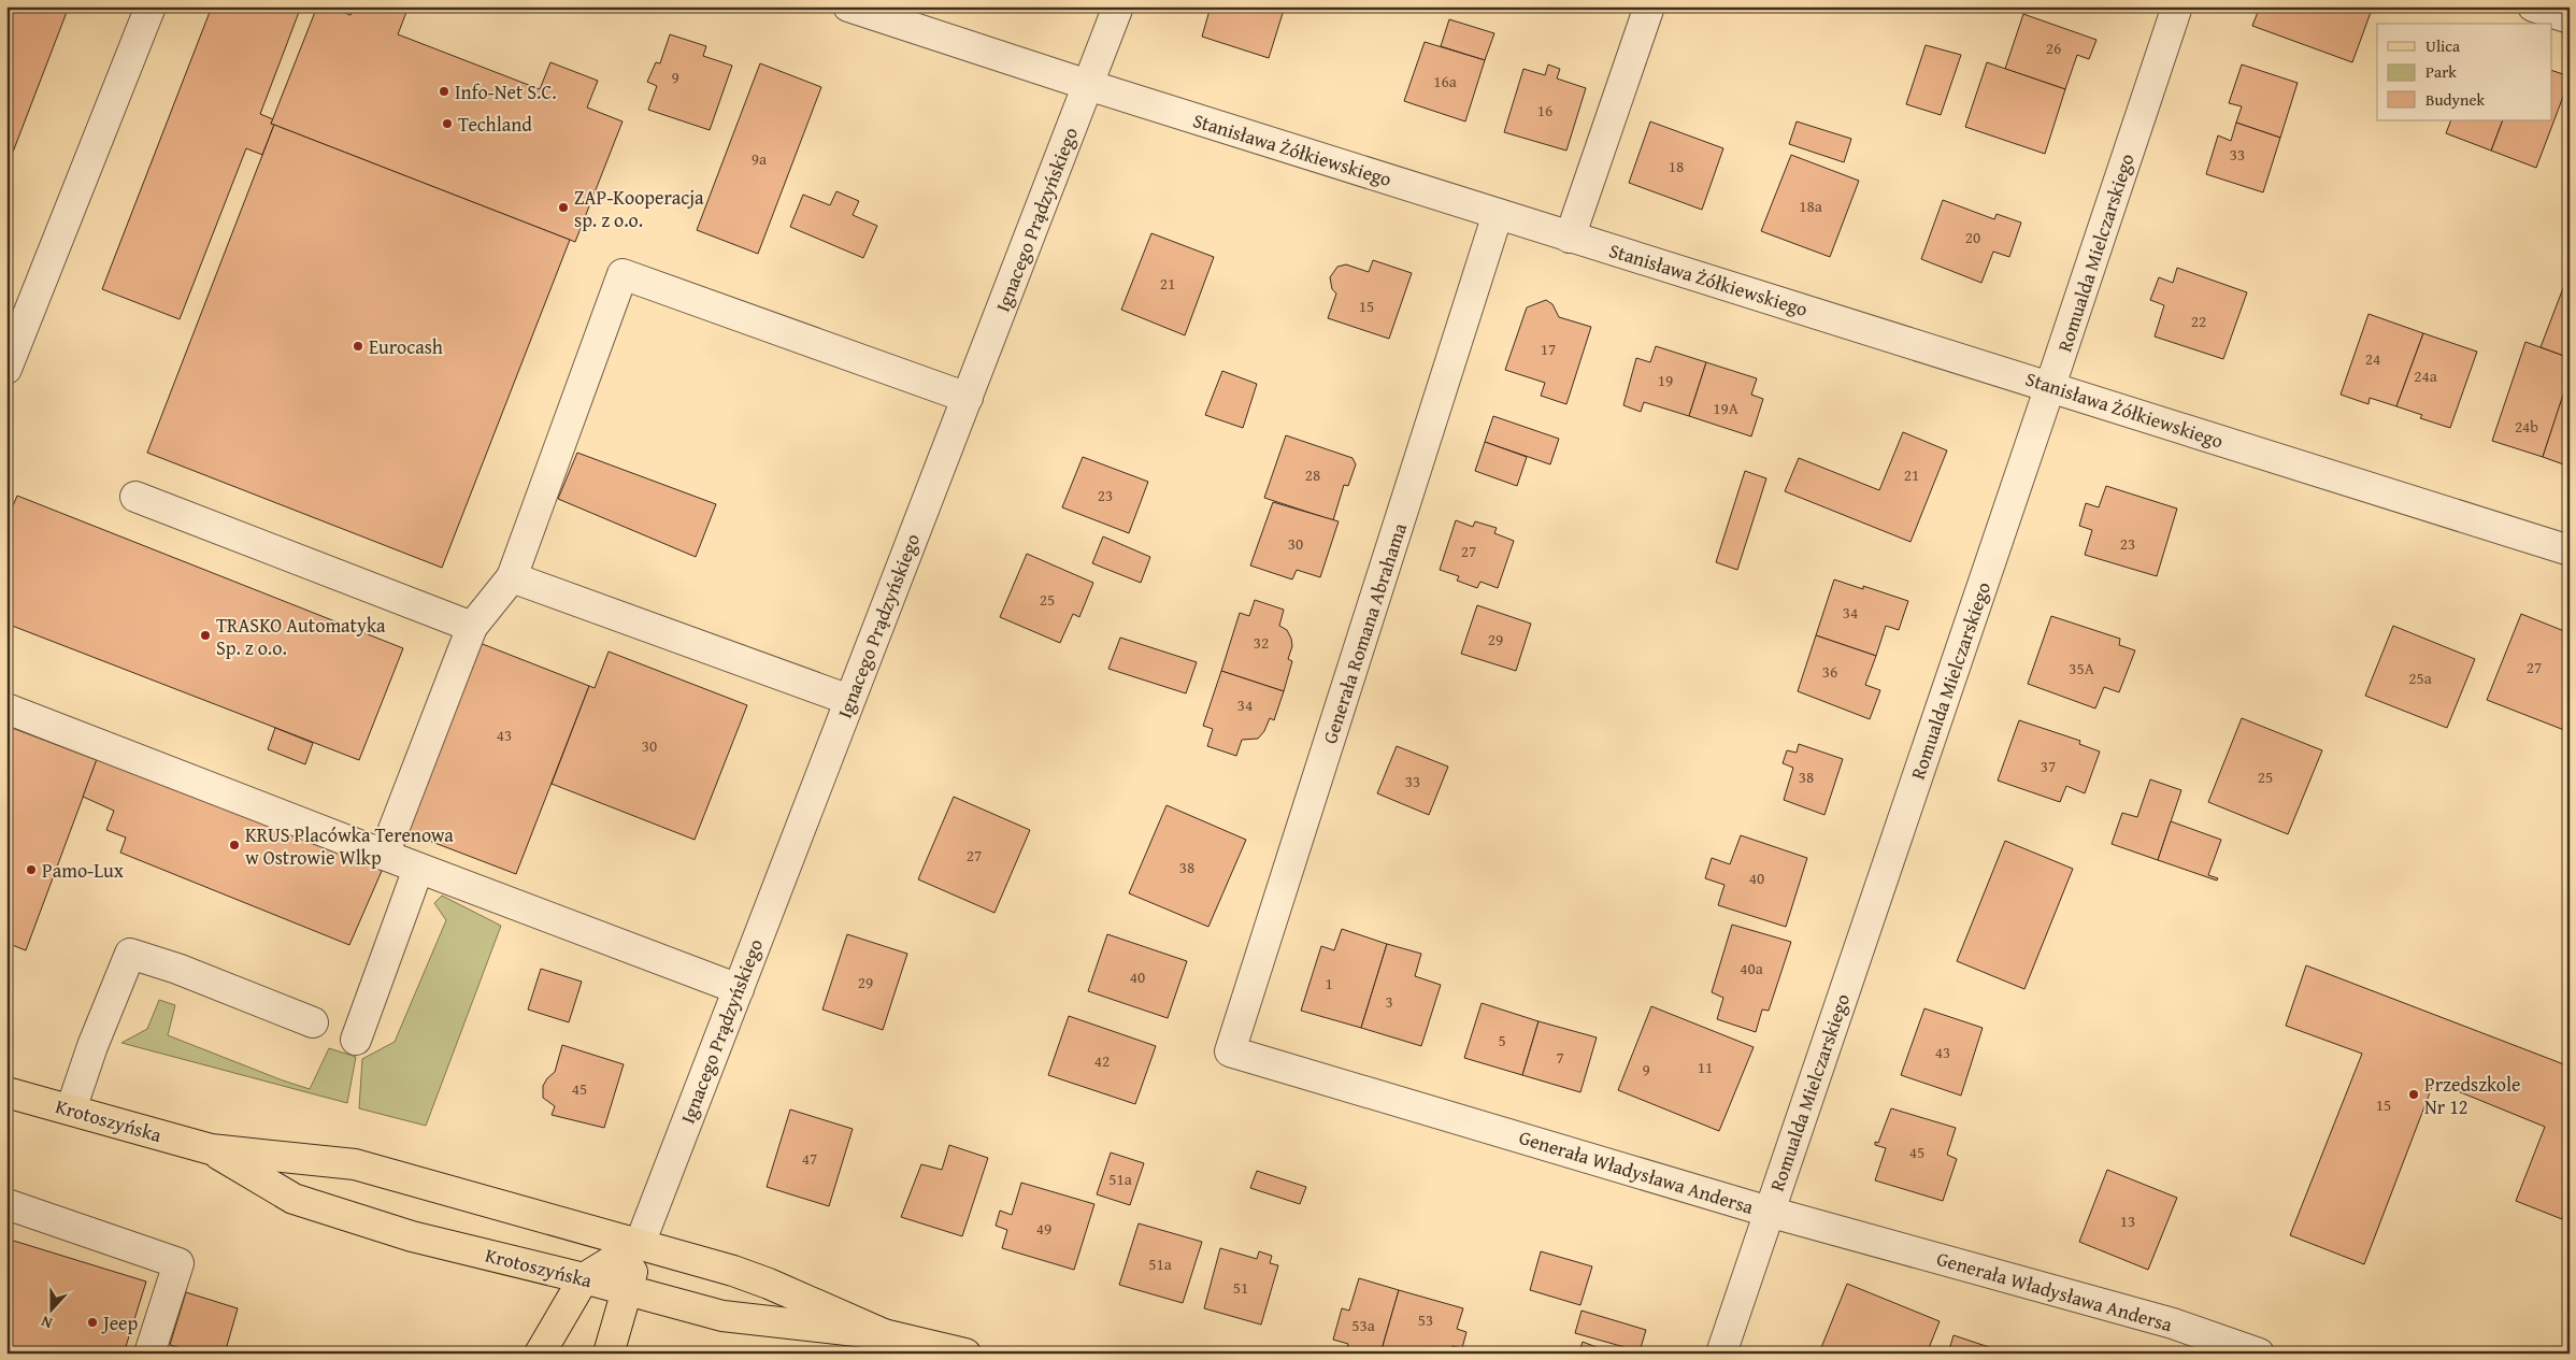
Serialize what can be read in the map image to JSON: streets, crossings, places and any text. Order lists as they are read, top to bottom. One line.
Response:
{"streets":{"main road":["Krotoszyńska"],"street":["Stanisława Żółkiewskiego","Ignacego Prądzyńskiego","Romualda Mielczarskiego","Generała Romana Abrahama","Generała Władysława Andersa"]},"crossings":[["Stanisława Żółkiewskiego","Ignacego Prądzyńskiego"],["Stanisława Żółkiewskiego","Romualda Mielczarskiego"],["Stanisława Żółkiewskiego","Generała Romana Abrahama"],["Ignacego Prądzyńskiego","Krotoszyńska"],["Romualda Mielczarskiego","Generała Władysława Andersa"],["Generała Romana Abrahama","Generała Władysława Andersa"]],"places":["Info-Net S.C.","Techland","ZAP-Kooperacja sp. z o.o.","Eurocash","TRASKO Automatyka Sp. z o.o.","KRUS Placówka Terenowa w Ostrowie Wlkp","Pamo-Lux","Przedszkole Nr 12","Jeep"],"house_numbers":["26","9","16a","16","33","9a","18","18a","20","21","15","22","17","24","24a","19","19A","24b","28","21","23","30","23","27","25","34","29","32","27","35A","36","25a","34","43","30","37","38","25","33","27","38","40","40a","40","29","1","3","5","43","7","42","11","9","45","15","45","47","51a","13","49","51a","51","53","53a"],"legend":["Ulica","Park","Budynek"],"north":"bottom"}
